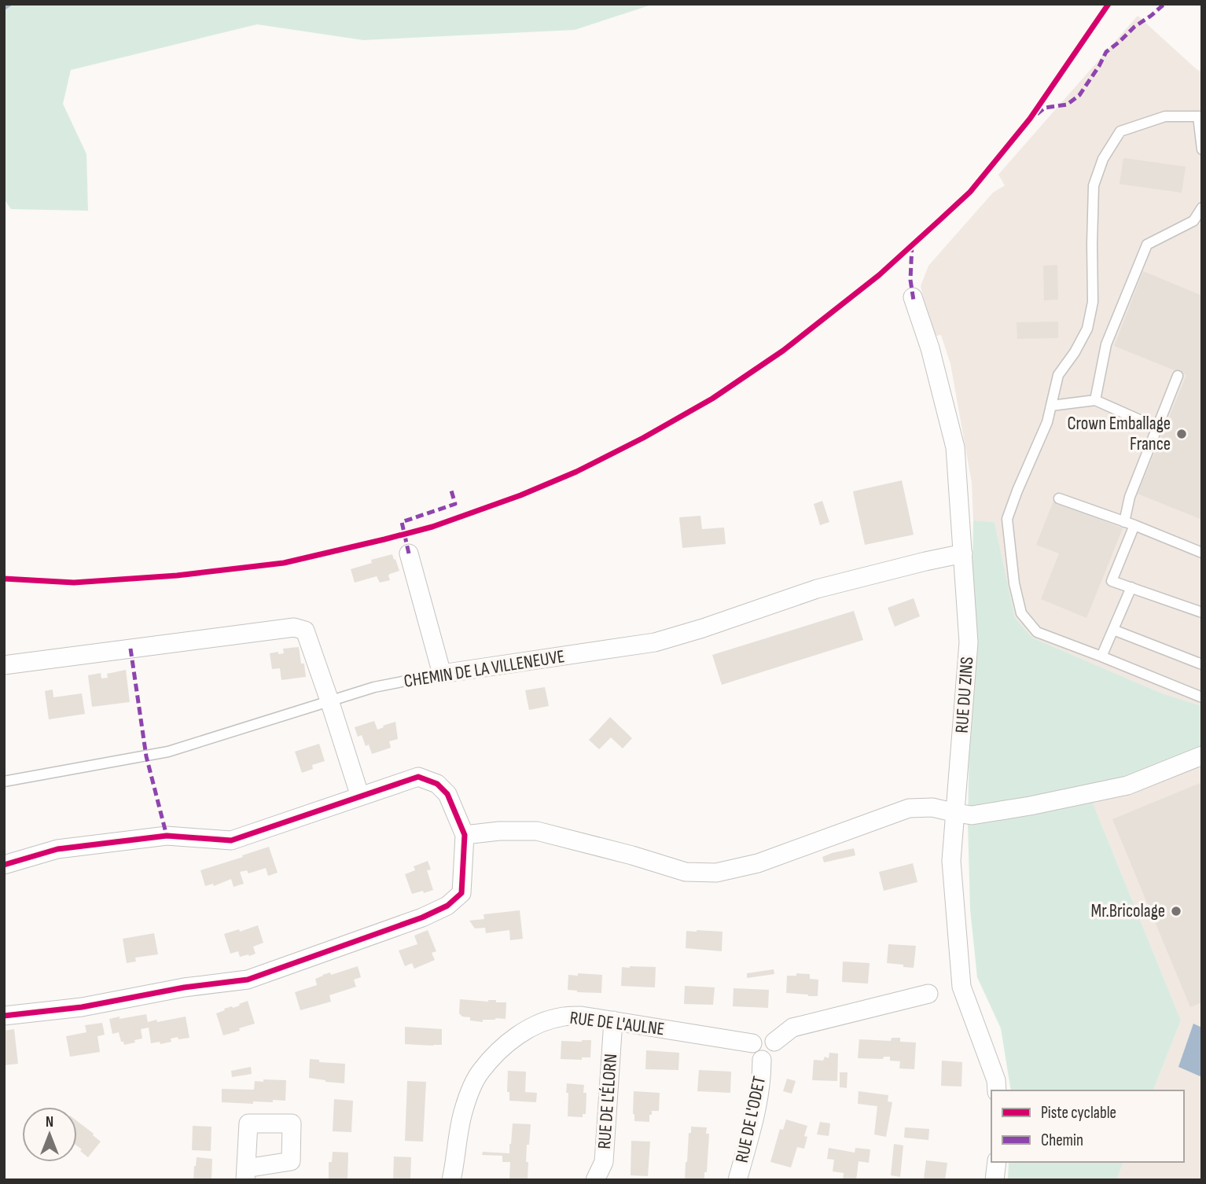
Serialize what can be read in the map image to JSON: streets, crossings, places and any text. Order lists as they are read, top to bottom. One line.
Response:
{"streets":{"street":["CHEMIN DE LA VILLENEUVE","RUE DU ZINS","RUE DE L'AULNE","RUE DE L'ÉLORN","RUE DE L'ODET"]},"crossings":[["CHEMIN DE LA VILLENEUVE","RUE DU ZINS"],["RUE DE L'AULNE","RUE DE L'ÉLORN"],["RUE DE L'AULNE","RUE DE L'ODET"]],"places":["Crown Emballage France","Mr.Bricolage"],"legend":["Piste cyclable","Chemin"],"north":"top"}
